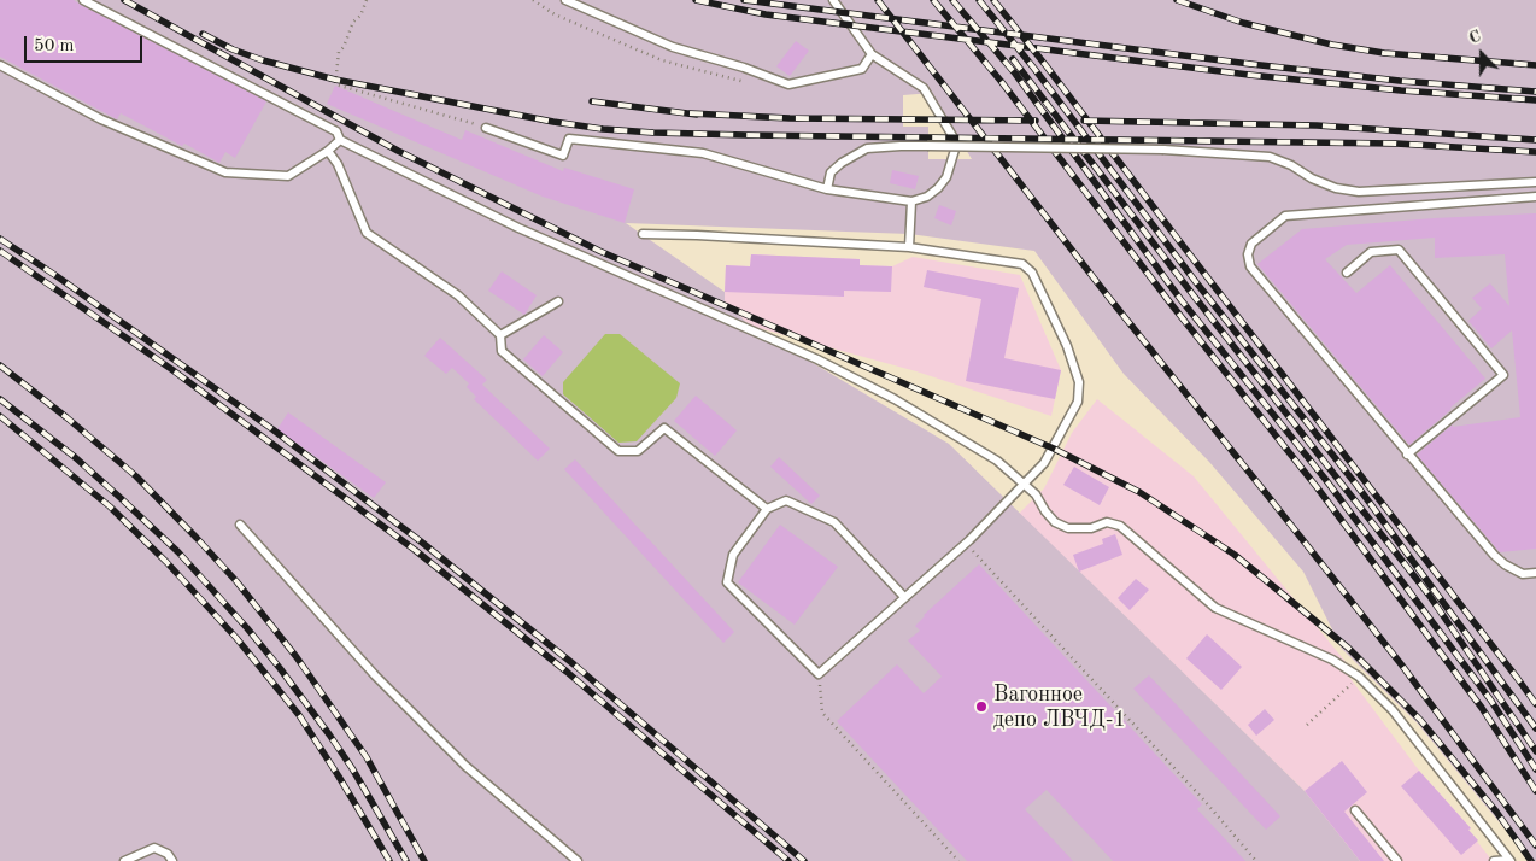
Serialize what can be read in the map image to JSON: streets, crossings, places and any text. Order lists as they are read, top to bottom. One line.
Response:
{"places":["Вагонное депо ЛВЧД-1"],"scale_bar":"50 m","north":"top"}
